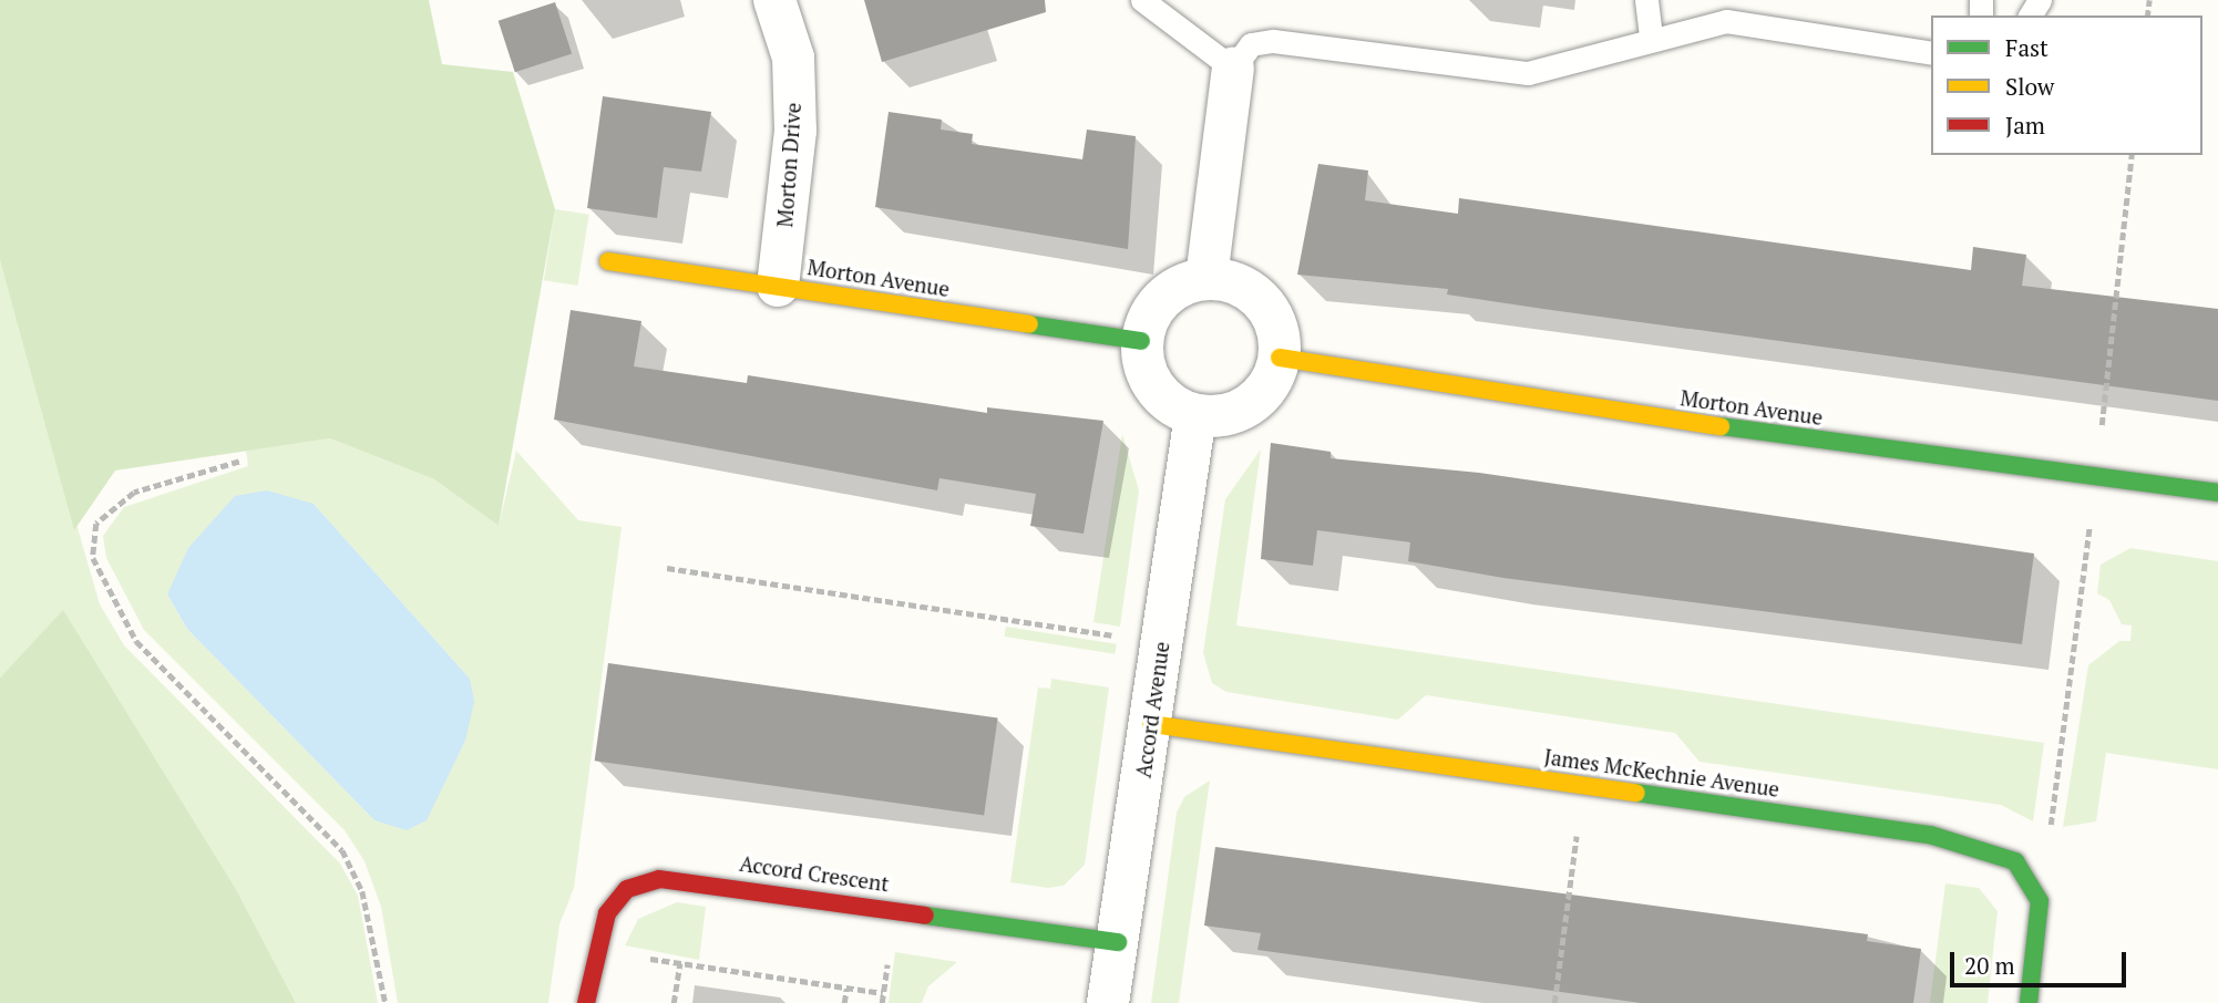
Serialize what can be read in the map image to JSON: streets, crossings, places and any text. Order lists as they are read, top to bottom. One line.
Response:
{"streets":{"street":["Morton Drive","Morton Avenue","Accord Avenue","James McKechnie Avenue","Accord Crescent"]},"crossings":[["Morton Drive","Morton Avenue"],["Morton Avenue","Accord Avenue"],["Accord Avenue","James McKechnie Avenue"],["Accord Avenue","Accord Crescent"]],"legend":["Fast","Slow","Jam"],"scale_bar":"20 m"}
